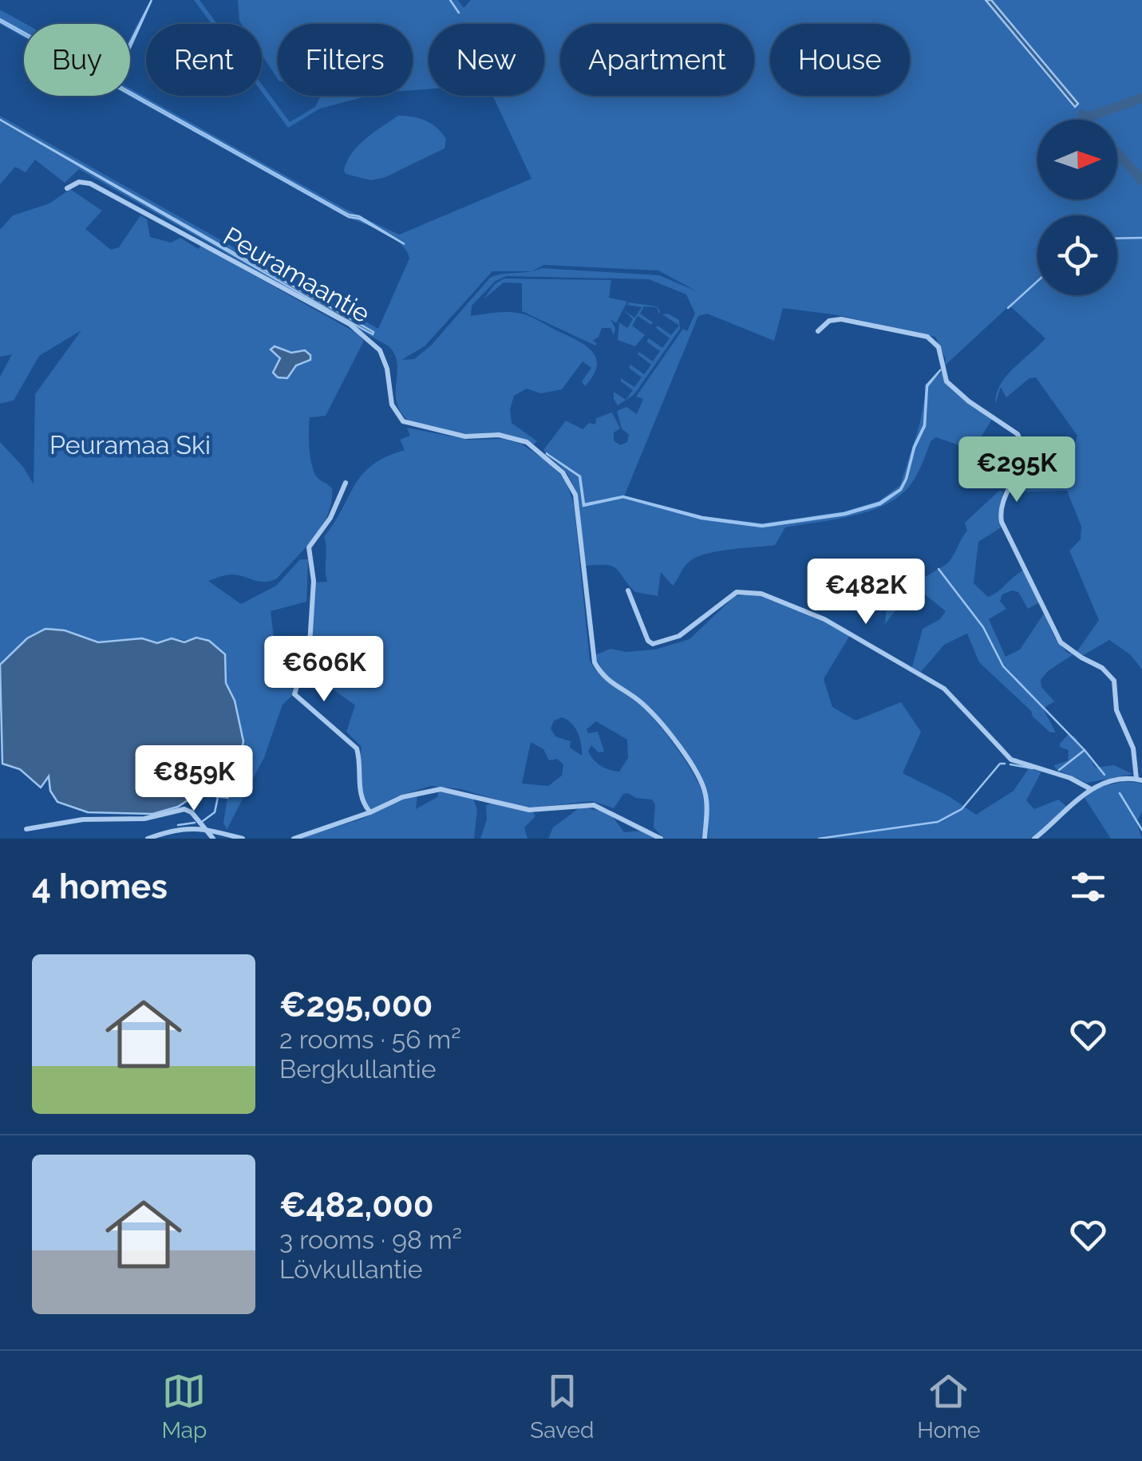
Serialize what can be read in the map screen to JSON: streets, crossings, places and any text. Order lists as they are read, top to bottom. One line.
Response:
{"streets":{"street":["Peuramaantie"]},"parks":["Peuramaa Ski"],"north":"right","page":{"chip":["Buy","Rent","Filters","New","Apartment","House"],"price":["€295K","€482K","€606K","€859K"],"heading":"4 homes","list":[{"name":"€295,000","note":"2 rooms · 56 m² · Bergkullantie"},{"name":"€482,000","note":"3 rooms · 98 m² · Lövkullantie"}],"tabs":["Map","Saved","Home"]}}
